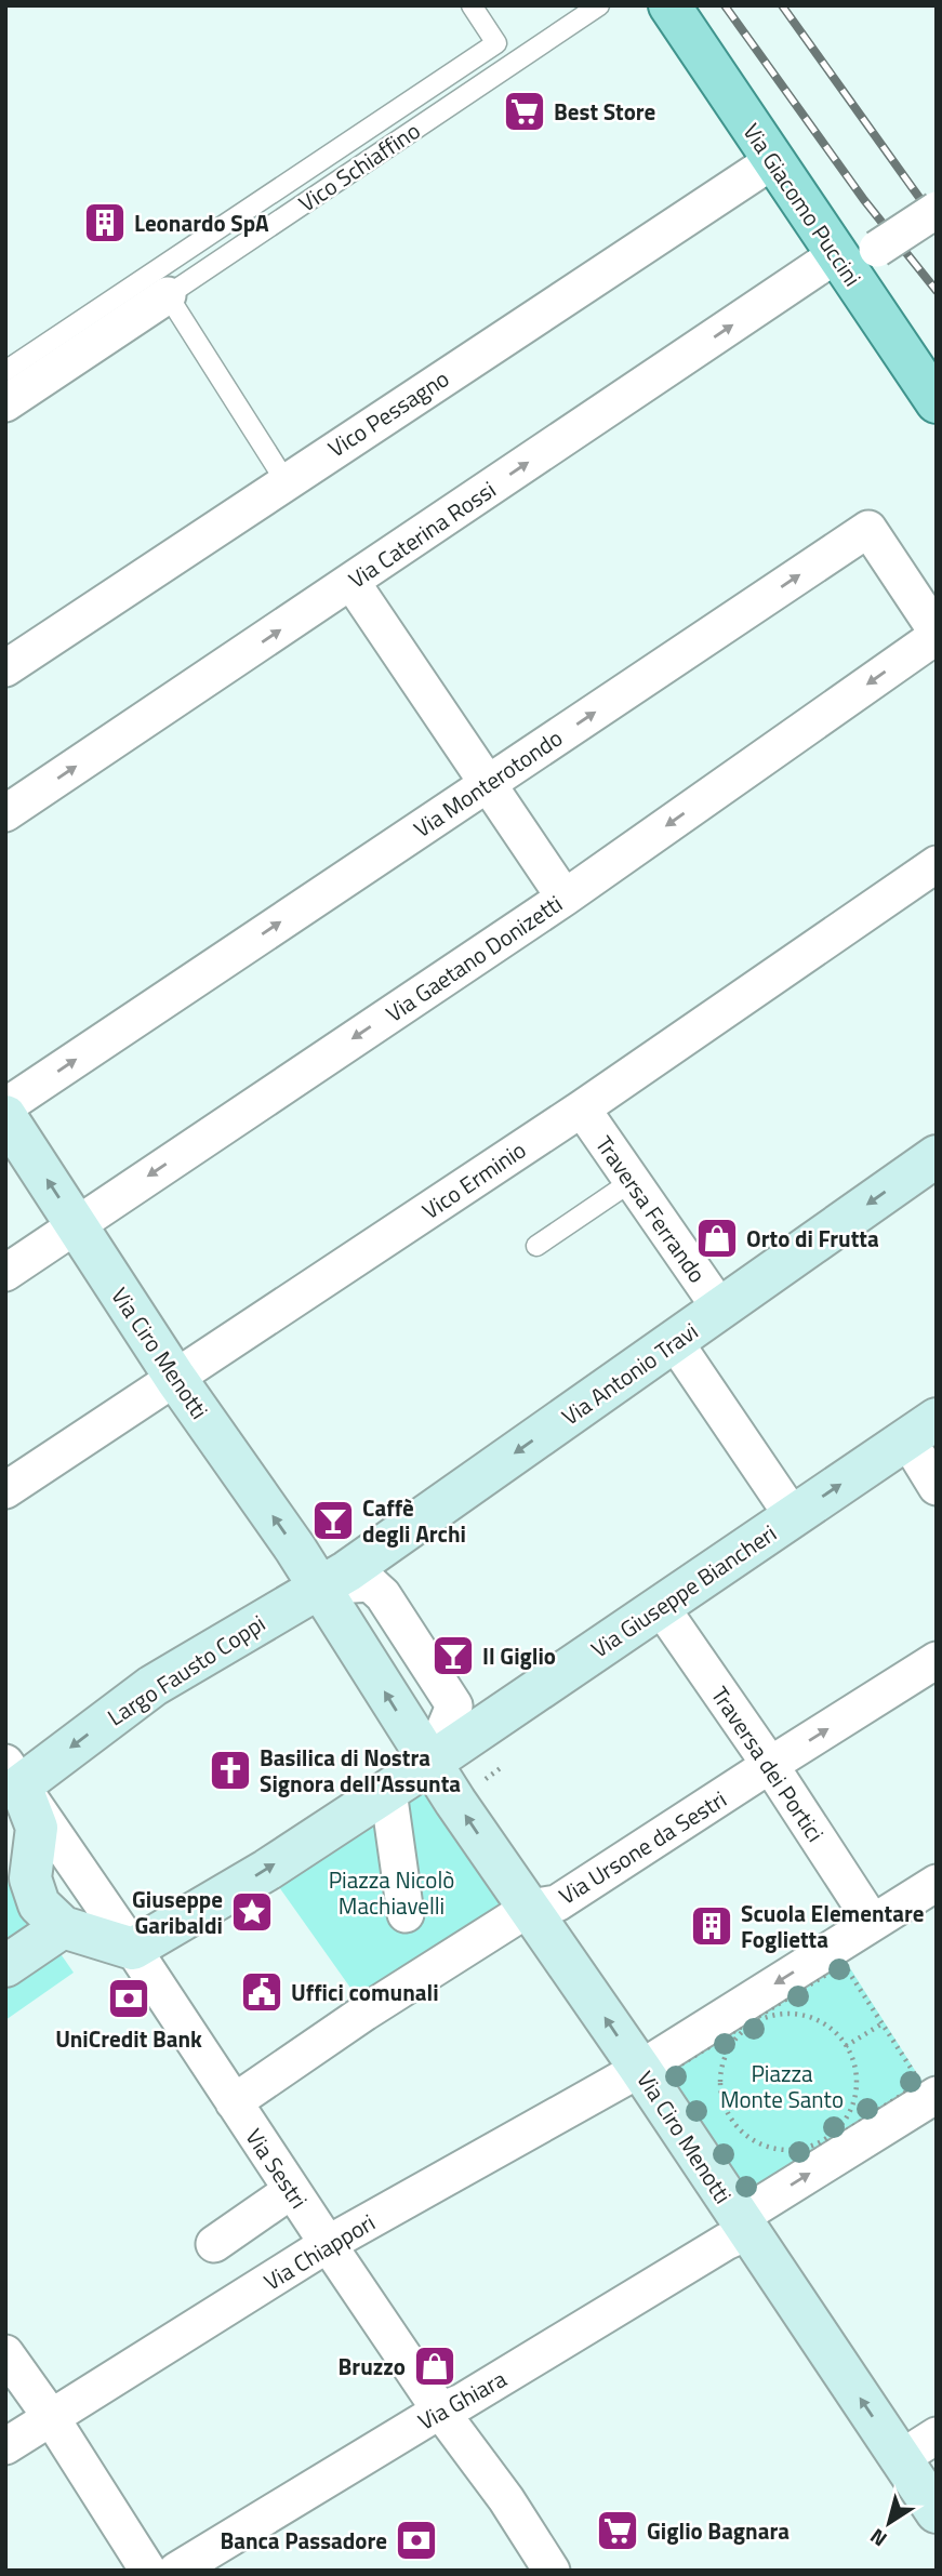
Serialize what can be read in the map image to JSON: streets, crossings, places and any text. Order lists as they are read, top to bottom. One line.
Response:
{"streets":{"main road":["Via Giacomo Puccini"],"street":["Vico Schiaffino","Vico Pessagno","Via Caterina Rossi","Via Monterotondo","Via Gaetano Donizetti","Vico Erminio","Traversa Ferrando","Via Ciro Menotti","Via Antonio Travi","Via Giuseppe Biancheri","Largo Fausto Coppi","Traversa dei Portici","Via Ursone da Sestri","Via Sestri","Via Chiappori","Via Ghiara"]},"crossings":[["Via Giacomo Puccini","Vico Pessagno"],["Via Giacomo Puccini","Via Caterina Rossi"],["Via Monterotondo","Via Gaetano Donizetti"],["Via Gaetano Donizetti","Via Ciro Menotti"],["Vico Erminio","Traversa Ferrando"],["Vico Erminio","Via Ciro Menotti"],["Traversa Ferrando","Via Antonio Travi"],["Via Ciro Menotti","Via Antonio Travi"],["Via Ciro Menotti","Via Giuseppe Biancheri"],["Via Ciro Menotti","Largo Fausto Coppi"],["Via Ciro Menotti","Via Ursone da Sestri"],["Via Ciro Menotti","Via Chiappori"],["Via Ciro Menotti","Via Ghiara"],["Via Antonio Travi","Largo Fausto Coppi"],["Via Giuseppe Biancheri","Traversa dei Portici"],["Via Giuseppe Biancheri","Via Sestri"],["Largo Fausto Coppi","Via Sestri"],["Traversa dei Portici","Via Ursone da Sestri"],["Traversa dei Portici","Via Chiappori"],["Via Ursone da Sestri","Via Sestri"],["Via Sestri","Via Chiappori"],["Via Sestri","Via Ghiara"]],"one_way":["Via Caterina Rossi","Via Monterotondo","Via Gaetano Donizetti","Via Ciro Menotti","Via Antonio Travi","Via Giuseppe Biancheri","Largo Fausto Coppi"],"parks":["Piazza Nicolò Machiavelli","Piazza Monte Santo"],"places":{"supermarket":["Best Store","Giglio Bagnara"],"building":["Leonardo SpA","Scuola Elementare Foglietta"],"shop":["Orto di Frutta","Bruzzo"],"bar":["Caffè degli Archi","Il Giglio"],"church":["Basilica di Nostra Signora dell'Assunta"],"place":["Giuseppe Garibaldi"],"public building":["Uffici comunali"],"bank":["UniCredit Bank","Banca Passadore"]},"north":"bottom left"}
